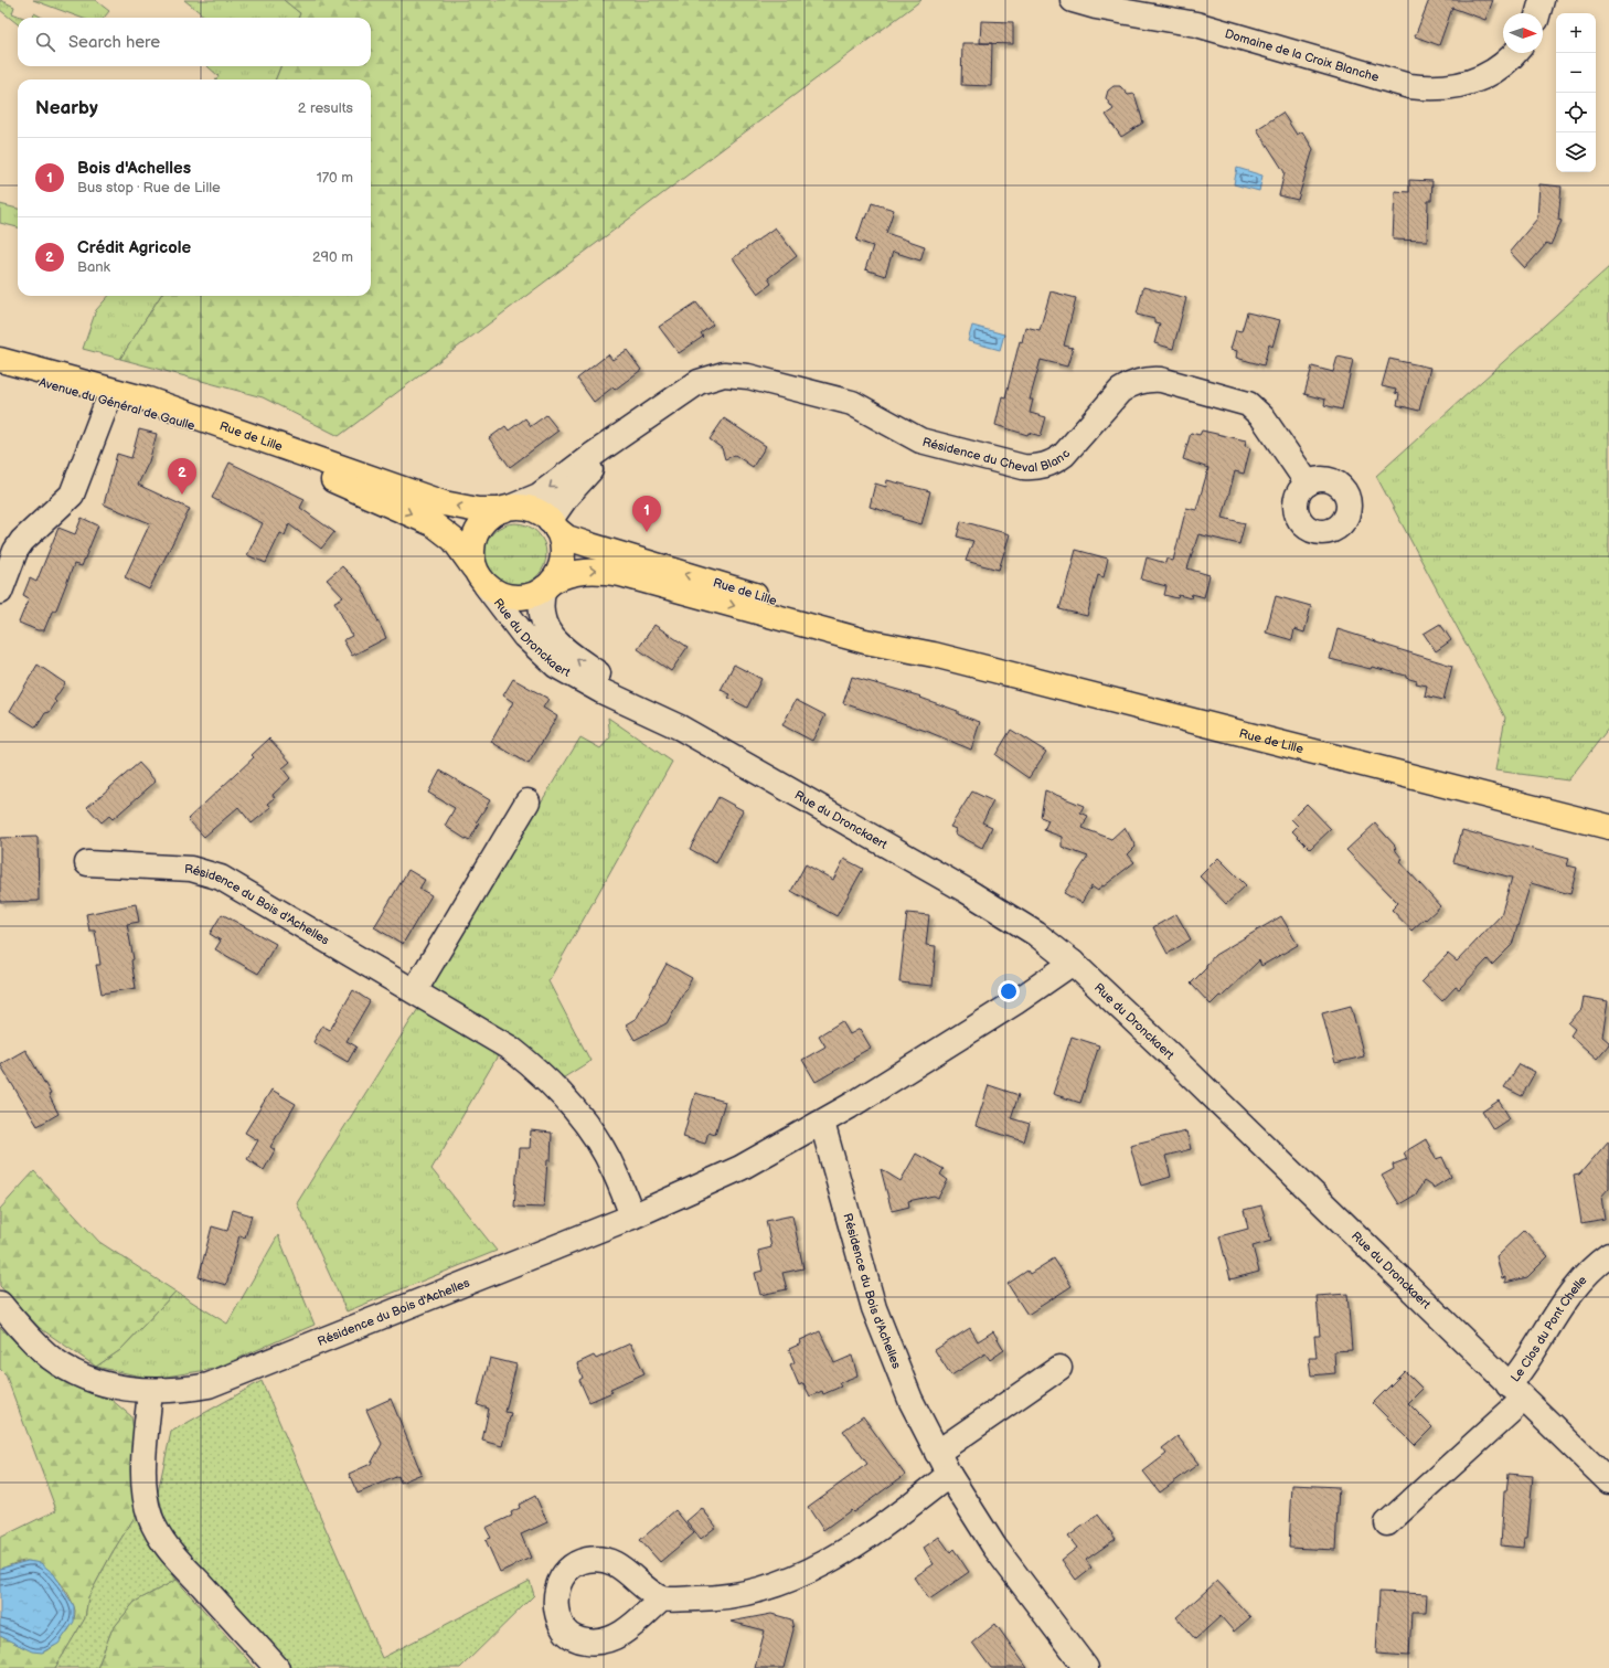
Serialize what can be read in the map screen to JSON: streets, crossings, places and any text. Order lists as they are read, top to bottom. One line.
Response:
{"streets":{"main road":["Avenue du Général de Gaulle","Rue de Lille"],"street":["Domaine de la Croix Blanche","Résidence du Cheval Blanc","Rue du Dronckaert","Résidence du Bois d'Achelles","Le Clos du Pont Chelle"]},"crossings":[["Avenue du Général de Gaulle","Rue de Lille"],["Avenue du Général de Gaulle","Résidence du Cheval Blanc"],["Avenue du Général de Gaulle","Rue du Dronckaert"],["Rue de Lille","Résidence du Cheval Blanc"],["Rue de Lille","Rue du Dronckaert"],["Résidence du Cheval Blanc","Rue du Dronckaert"],["Rue du Dronckaert","Résidence du Bois d'Achelles"],["Rue du Dronckaert","Le Clos du Pont Chelle"]],"one_way":["Avenue du Général de Gaulle"],"north":"right","page":{"map_buttons":["+","−"],"search":"Search here","heading":["Nearby","2 results"],"list":[{"mark":"1","name":"Bois d'Achelles","note":"Bus stop · Rue de Lille","value":"170 m"},{"mark":"2","name":"Crédit Agricole","note":"Bank","value":"290 m"}],"pins":["2","1"]}}
